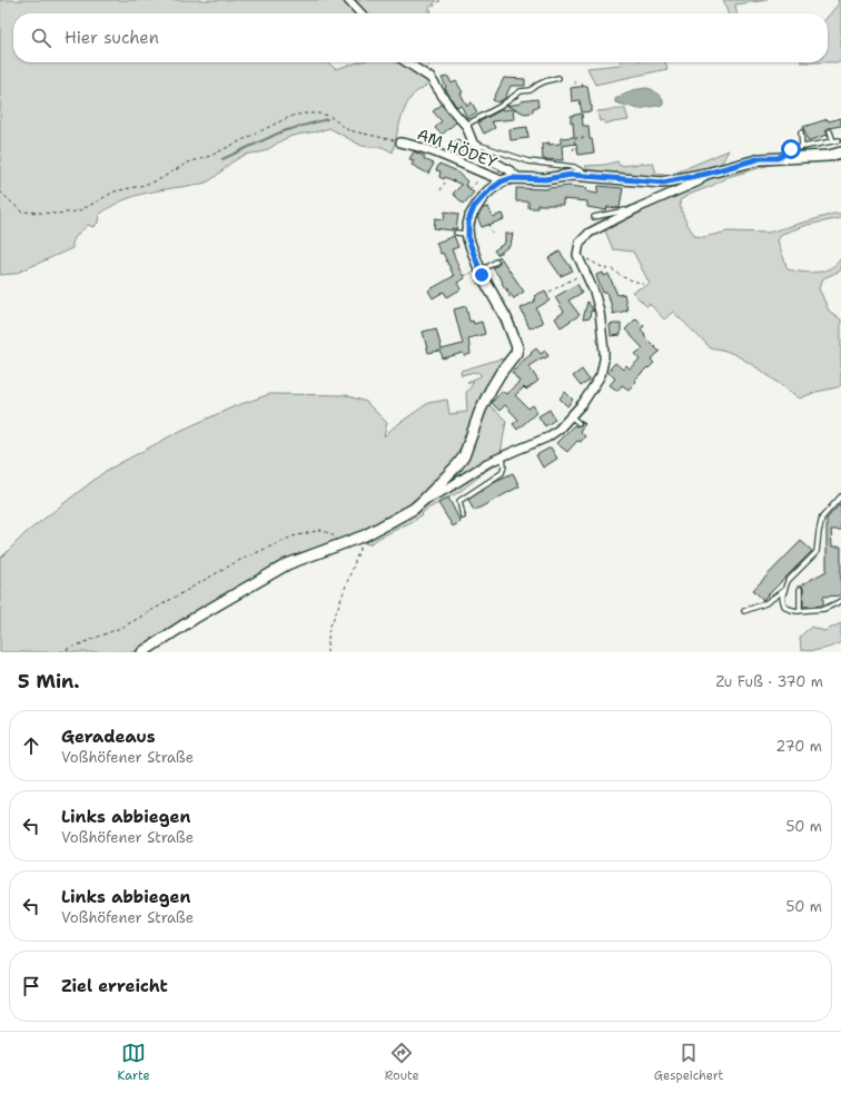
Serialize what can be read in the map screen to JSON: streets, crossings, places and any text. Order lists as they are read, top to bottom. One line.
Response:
{"streets":{"street":["AM HÖDEY"]},"page":{"search":"Hier suchen","heading":["5 Min.","Zu Fuß · 370 m"],"list":[["Geradeaus","Voßhöfener Straße","270 m"],["Links abbiegen","Voßhöfener Straße","50 m"],["Links abbiegen","Voßhöfener Straße","50 m"],"Ziel erreicht"],"nav":["Karte","Route","Gespeichert"]}}
